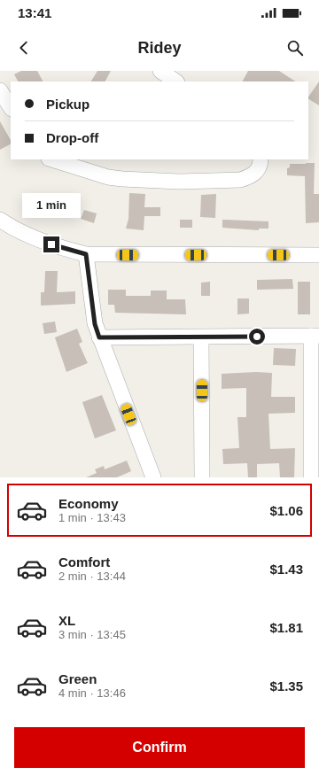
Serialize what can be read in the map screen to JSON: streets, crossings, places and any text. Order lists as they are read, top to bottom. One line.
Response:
{"page":{"status":"13:41","header":"Ridey","banner":["Pickup","Drop-off"],"bubble":"1 min","list":[{"name":"Economy","note":"1 min · 13:43","value":"$1.06"},{"name":"Comfort","note":"2 min · 13:44","value":"$1.43"},{"name":"XL","note":"3 min · 13:45","value":"$1.81"},{"name":"Green","note":"4 min · 13:46","value":"$1.35"}],"buttons":"Confirm"}}
